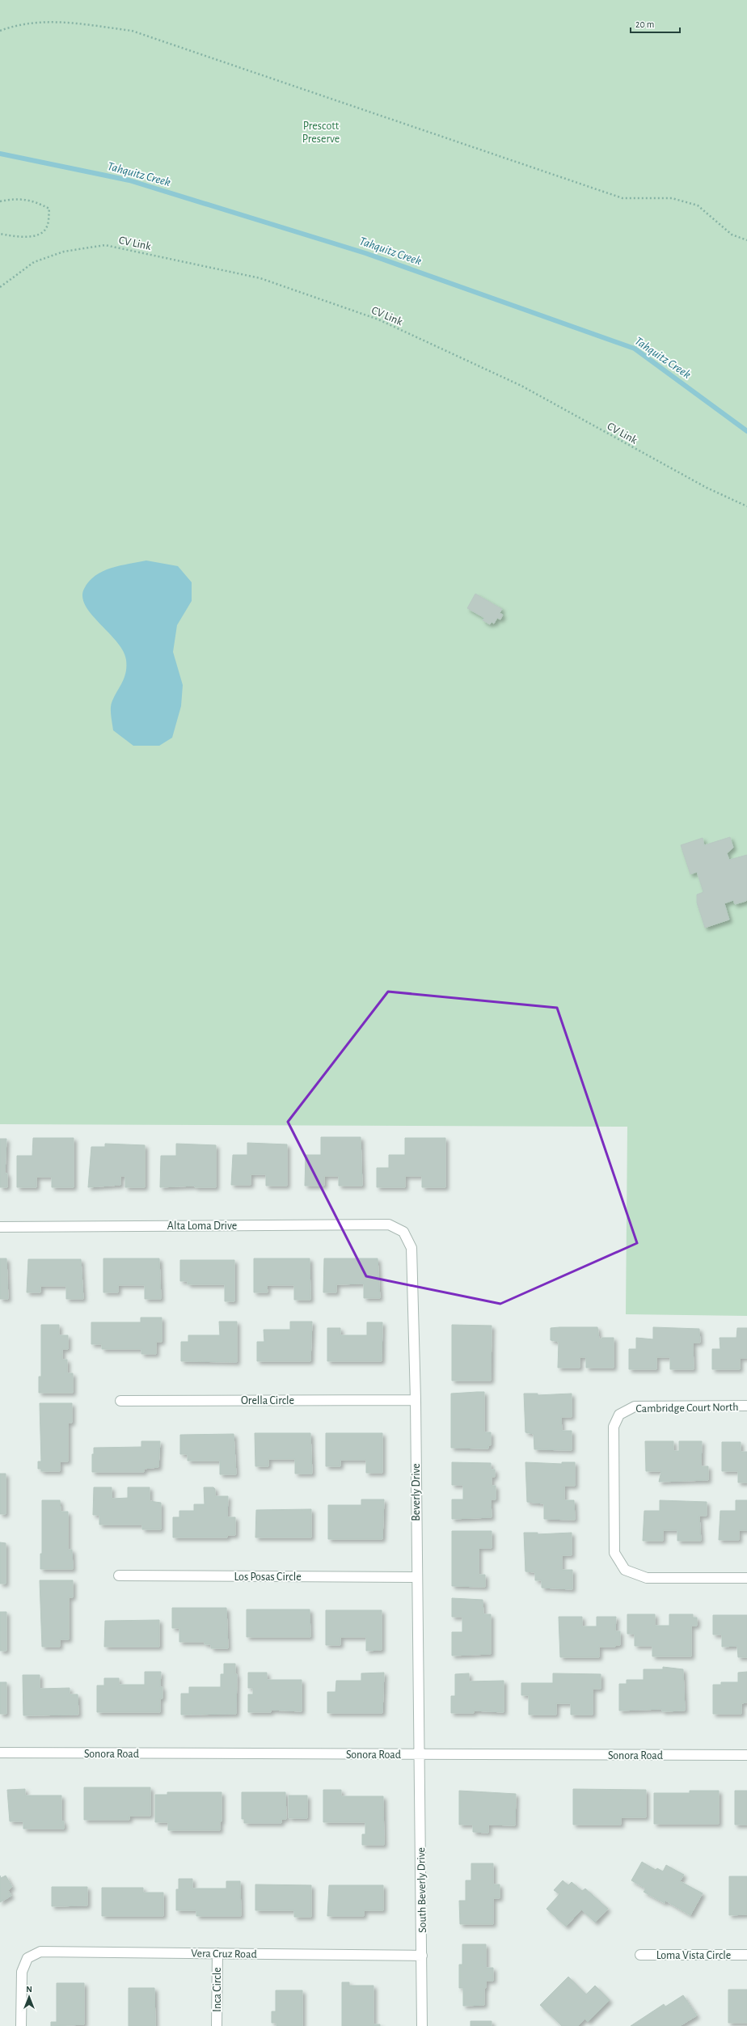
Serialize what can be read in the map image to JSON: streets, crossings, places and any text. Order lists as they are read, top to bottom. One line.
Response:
{"streets":{"street":["Alta Loma Drive","Orella Circle","Cambridge Court North","Beverly Drive","Los Posas Circle","Sonora Road","South Beverly Drive","Vera Cruz Road","Loma Vista Circle","Inca Circle"],"path":["CV Link"]},"crossings":[["Alta Loma Drive","Beverly Drive"],["Orella Circle","Beverly Drive"],["Beverly Drive","Los Posas Circle"],["Beverly Drive","Sonora Road"],["Beverly Drive","South Beverly Drive"],["Sonora Road","South Beverly Drive"],["South Beverly Drive","Vera Cruz Road"],["Vera Cruz Road","Inca Circle"]],"water":["Tahquitz Creek"],"parks":["Prescott Preserve"],"scale_bar":"20 m","north":"top"}
